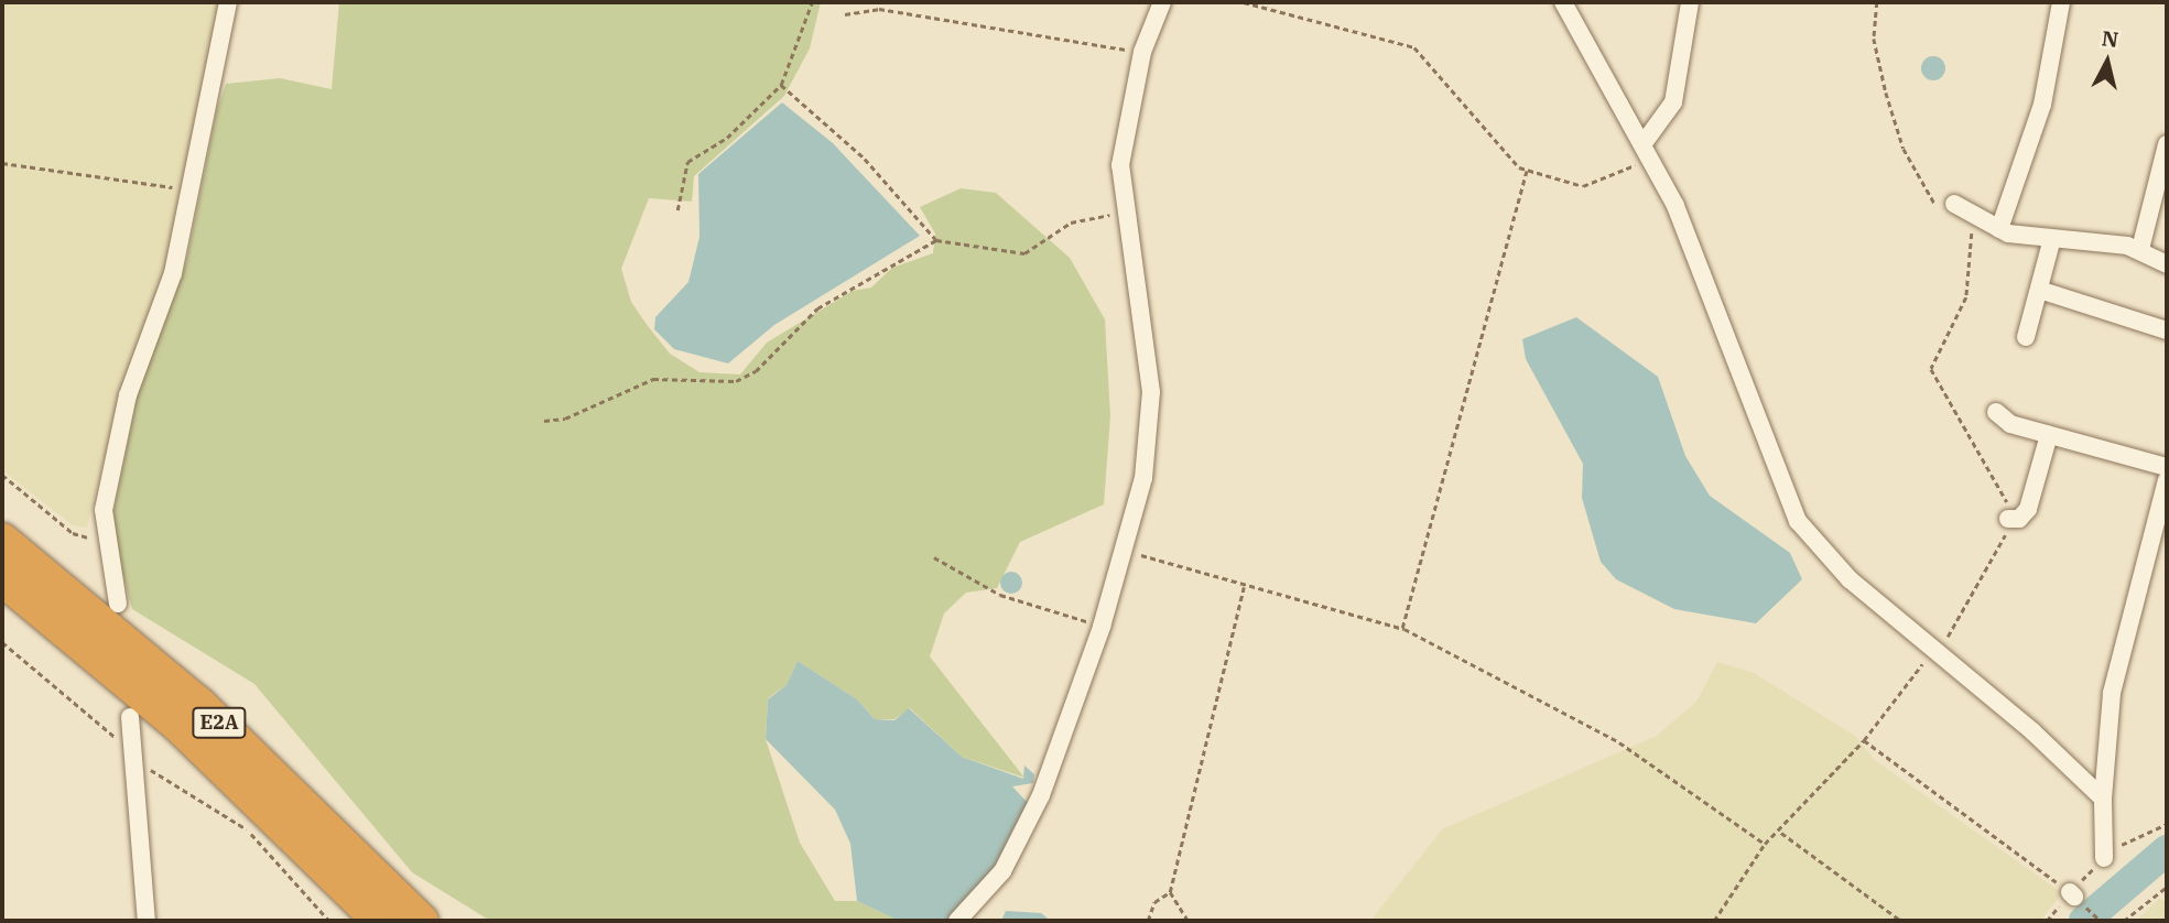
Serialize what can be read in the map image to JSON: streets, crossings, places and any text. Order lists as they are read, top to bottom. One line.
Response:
{"streets":{"highway":["E2A"]},"north":"top"}
